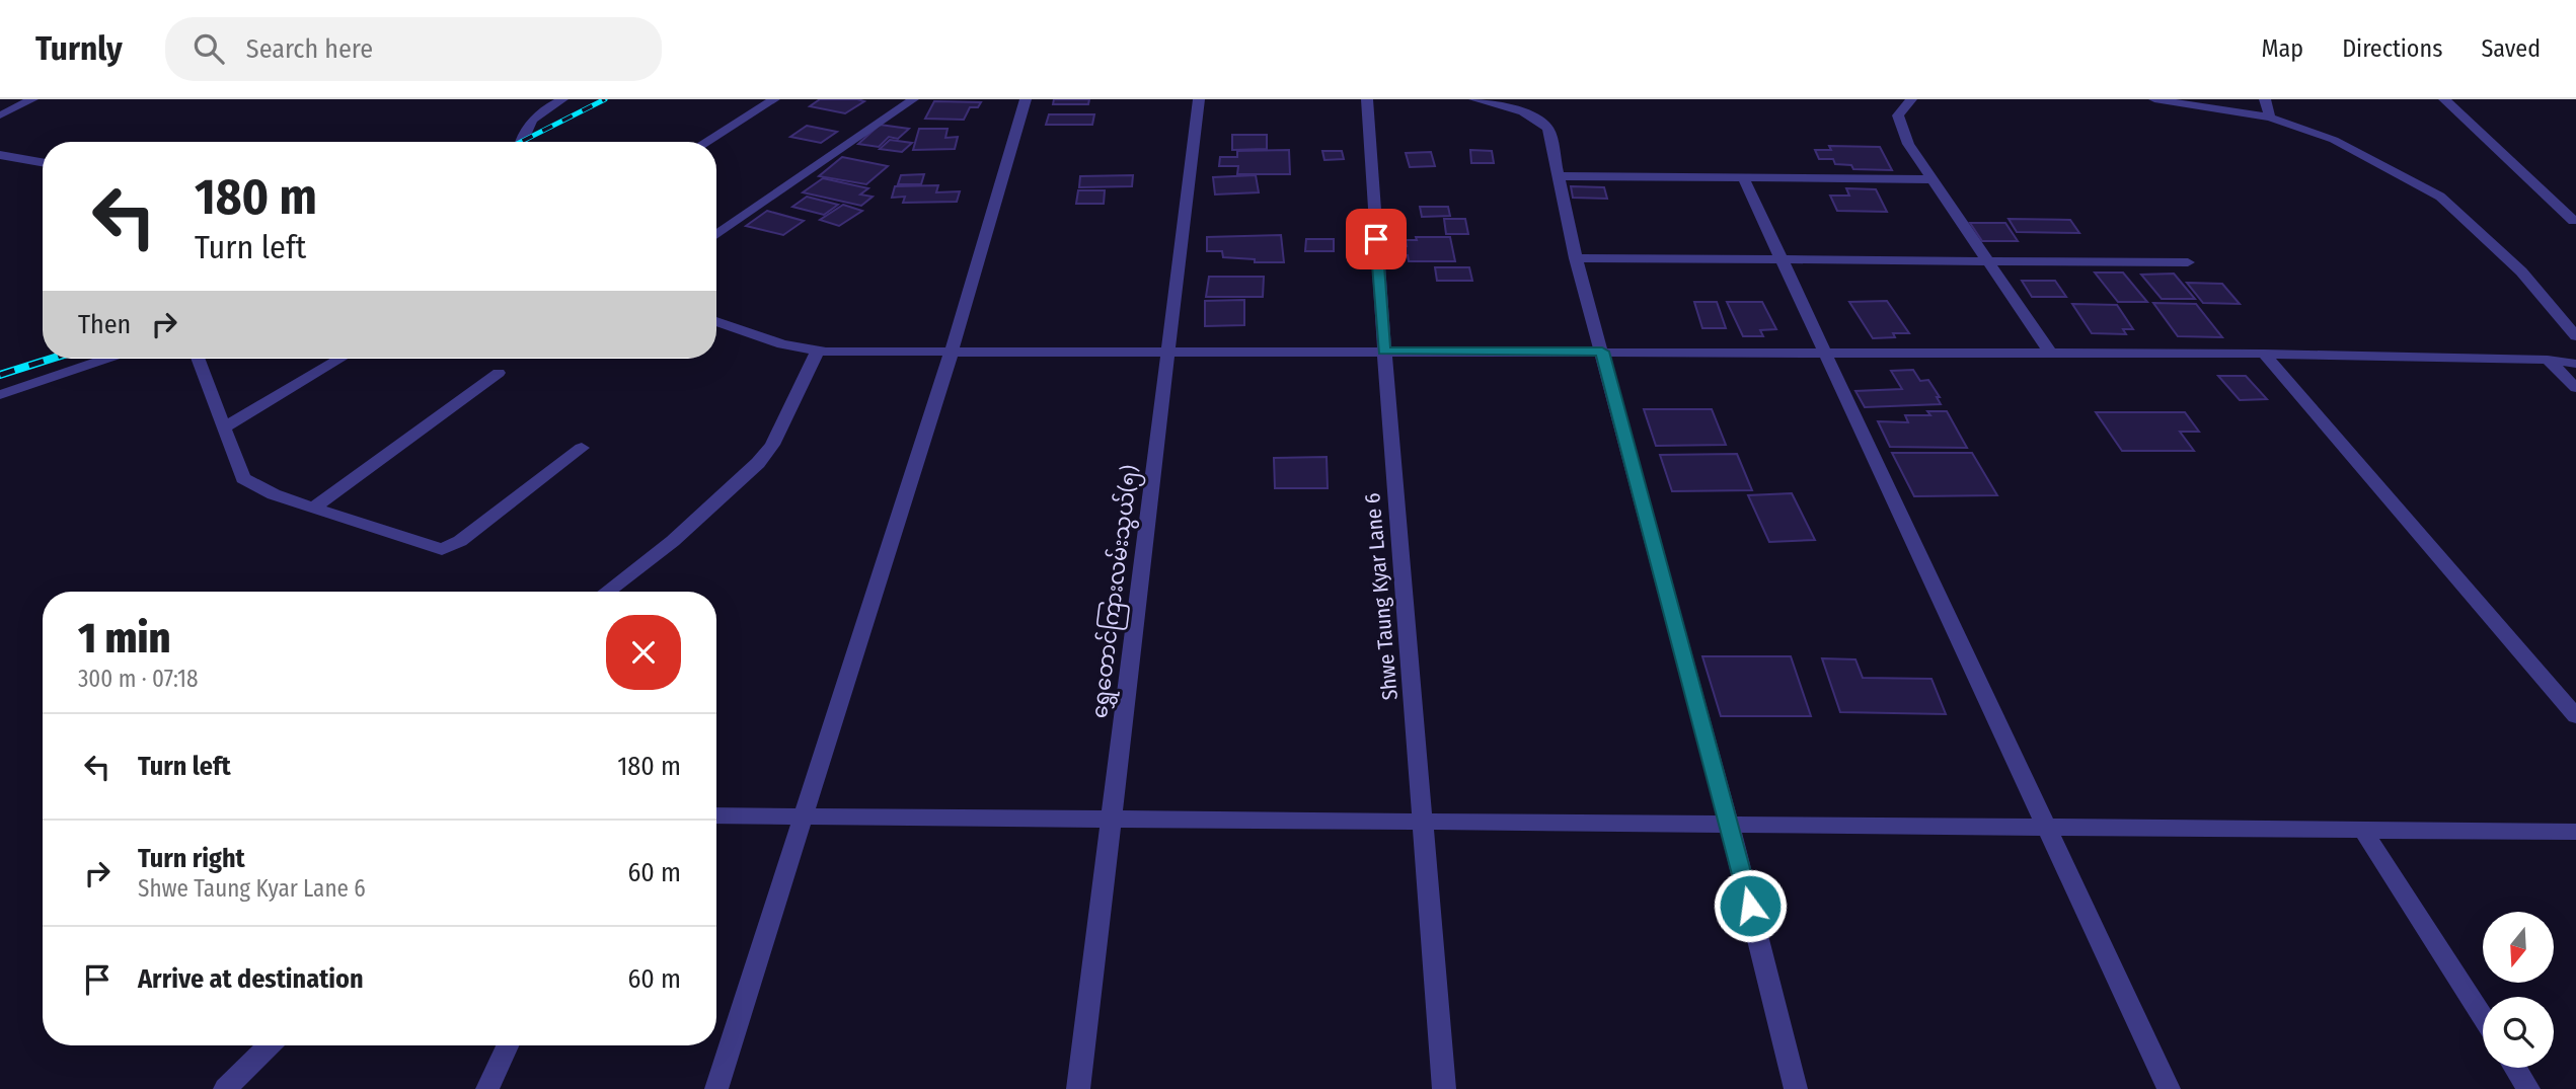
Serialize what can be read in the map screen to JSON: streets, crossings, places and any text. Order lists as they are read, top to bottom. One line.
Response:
{"streets":{"street":["ရွှေတောင်ကြားလမ်းသွယ်(၅)","Shwe Taung Kyar Lane 6"]},"north":"bottom","page":{"header":"Turnly","search":"Search here","nav":["Map","Directions","Saved"],"turn":["180 m","Turn left"],"then":"Then","heading":["1 min","300 m · 07:18"],"list":[{"name":"Turn left","value":"180 m"},{"name":"Turn right","note":"Shwe Taung Kyar Lane 6","value":"60 m"},{"name":"Arrive at destination","value":"60 m"}]}}
